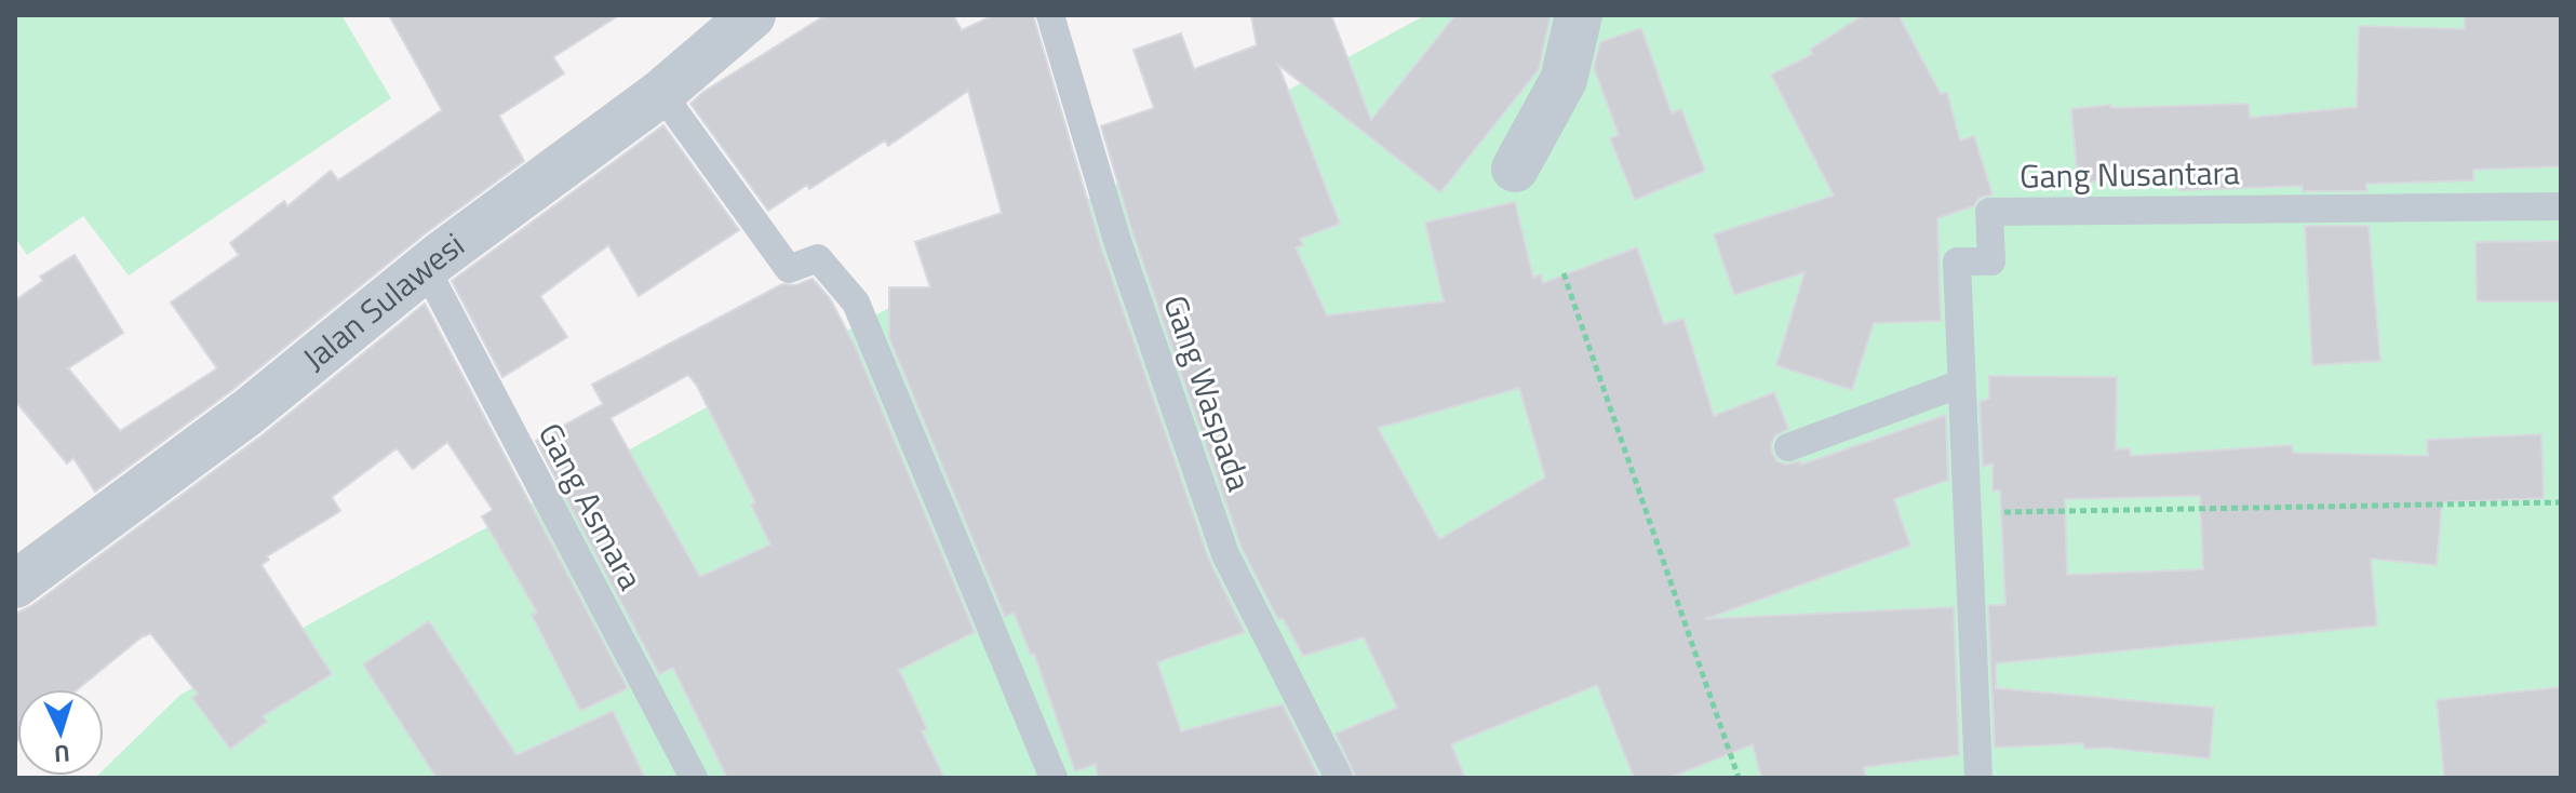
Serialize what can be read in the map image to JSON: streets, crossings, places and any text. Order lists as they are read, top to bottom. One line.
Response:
{"streets":{"street":["Jalan Sulawesi"],"lane":["Gang Nusantara","Gang Waspada","Gang Asmara"]},"crossings":[["Jalan Sulawesi","Gang Asmara"]],"north":"bottom"}
